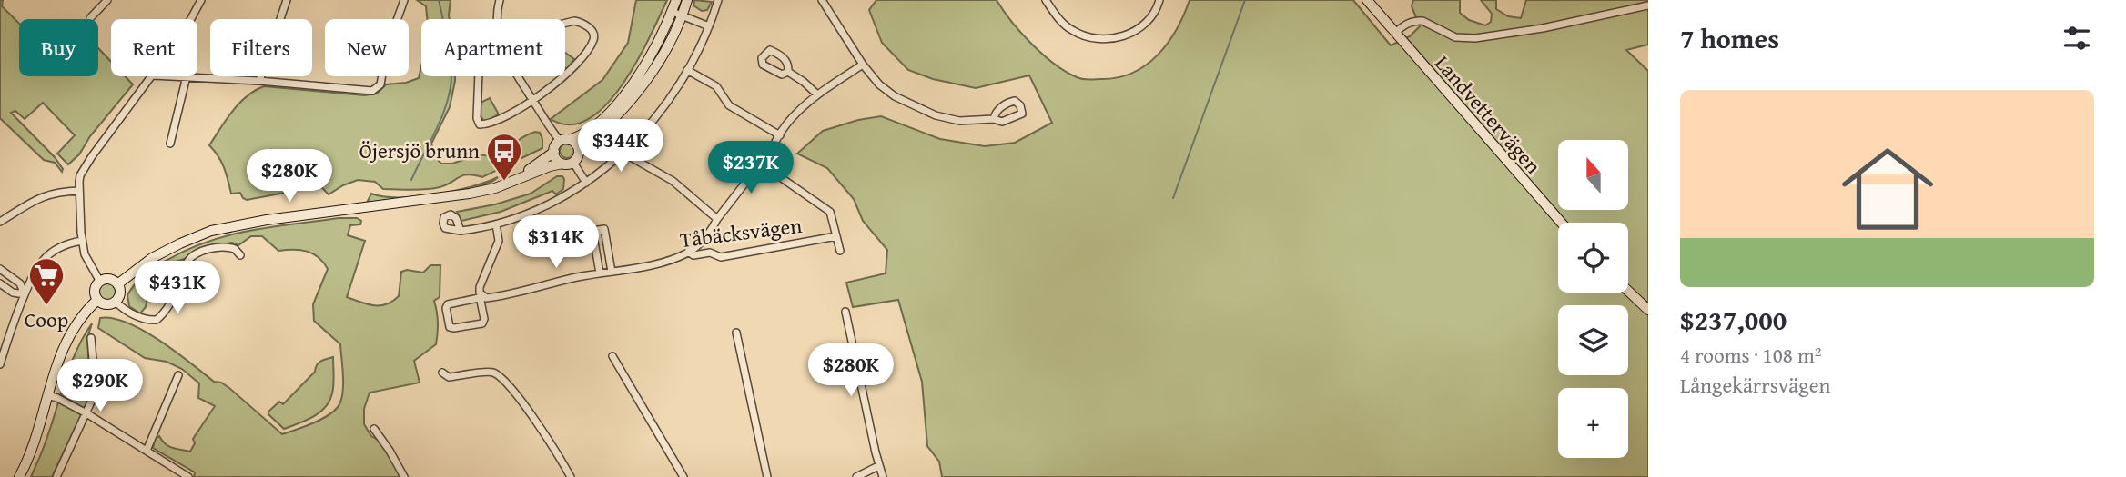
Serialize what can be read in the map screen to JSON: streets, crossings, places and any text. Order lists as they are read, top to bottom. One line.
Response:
{"streets":{"street":["Landvettervägen","Tåbäcksvägen"]},"places":{"bus stop":["Öjersjö brunn"],"supermarket":["Coop"]},"north":"top","page":{"heading":"7 homes","chip":["Buy","Rent","Filters","New","Apartment"],"list":[{"name":"$237,000","note":"4 rooms · 108 m² · Långekärrsvägen"}],"price":["$344K","$237K","$280K","$314K","$431K","$280K","$290K"],"map_buttons":"+"}}
